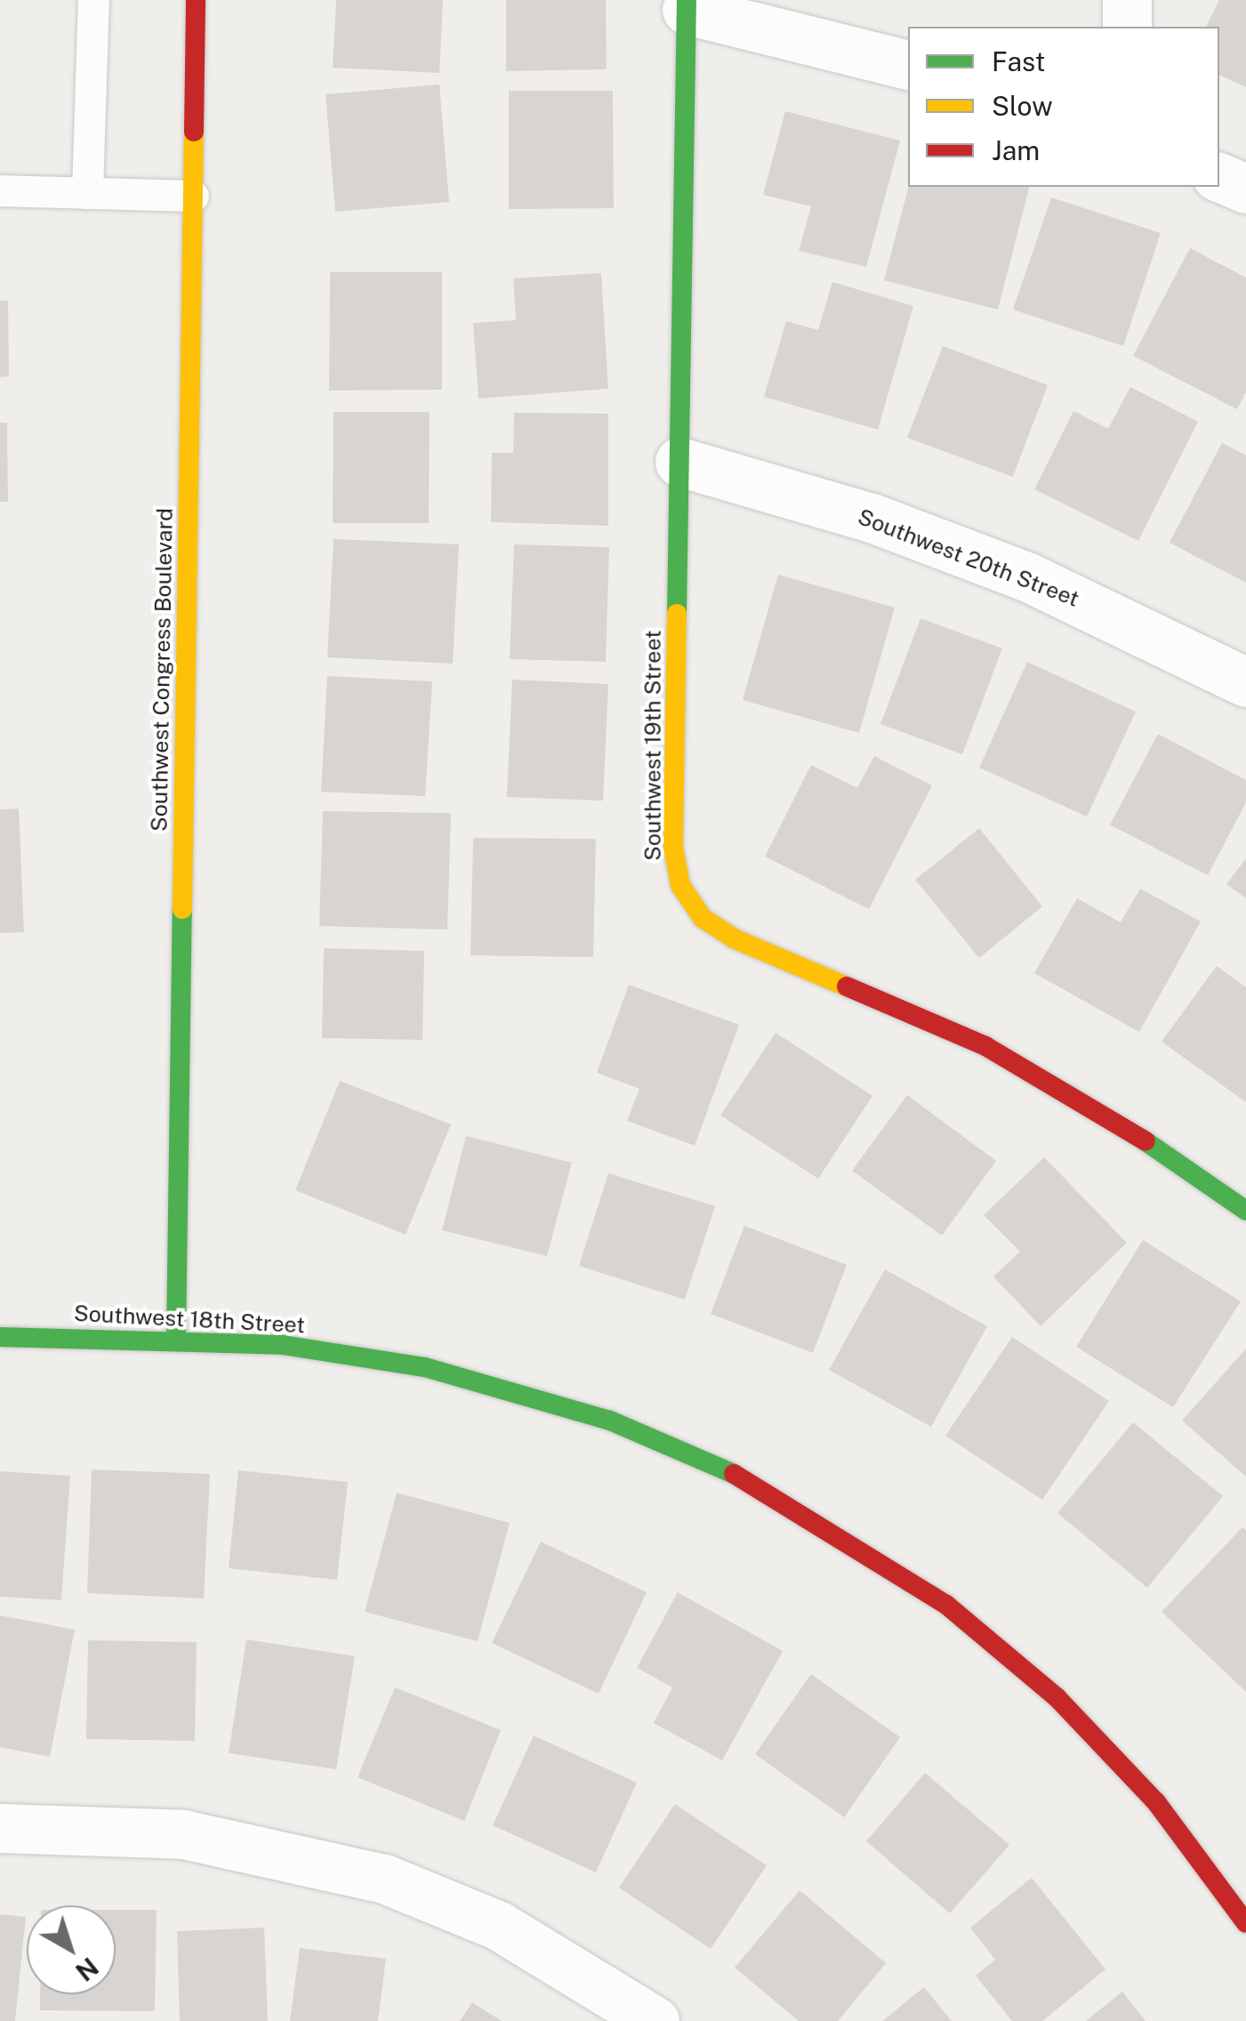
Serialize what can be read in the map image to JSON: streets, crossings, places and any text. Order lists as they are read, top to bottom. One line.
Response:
{"streets":{"street":["Southwest 20th Street","Southwest Congress Boulevard","Southwest 19th Street","Southwest 18th Street"]},"crossings":[["Southwest 20th Street","Southwest 19th Street"],["Southwest Congress Boulevard","Southwest 18th Street"]],"legend":["Fast","Slow","Jam"],"north":"bottom right"}
